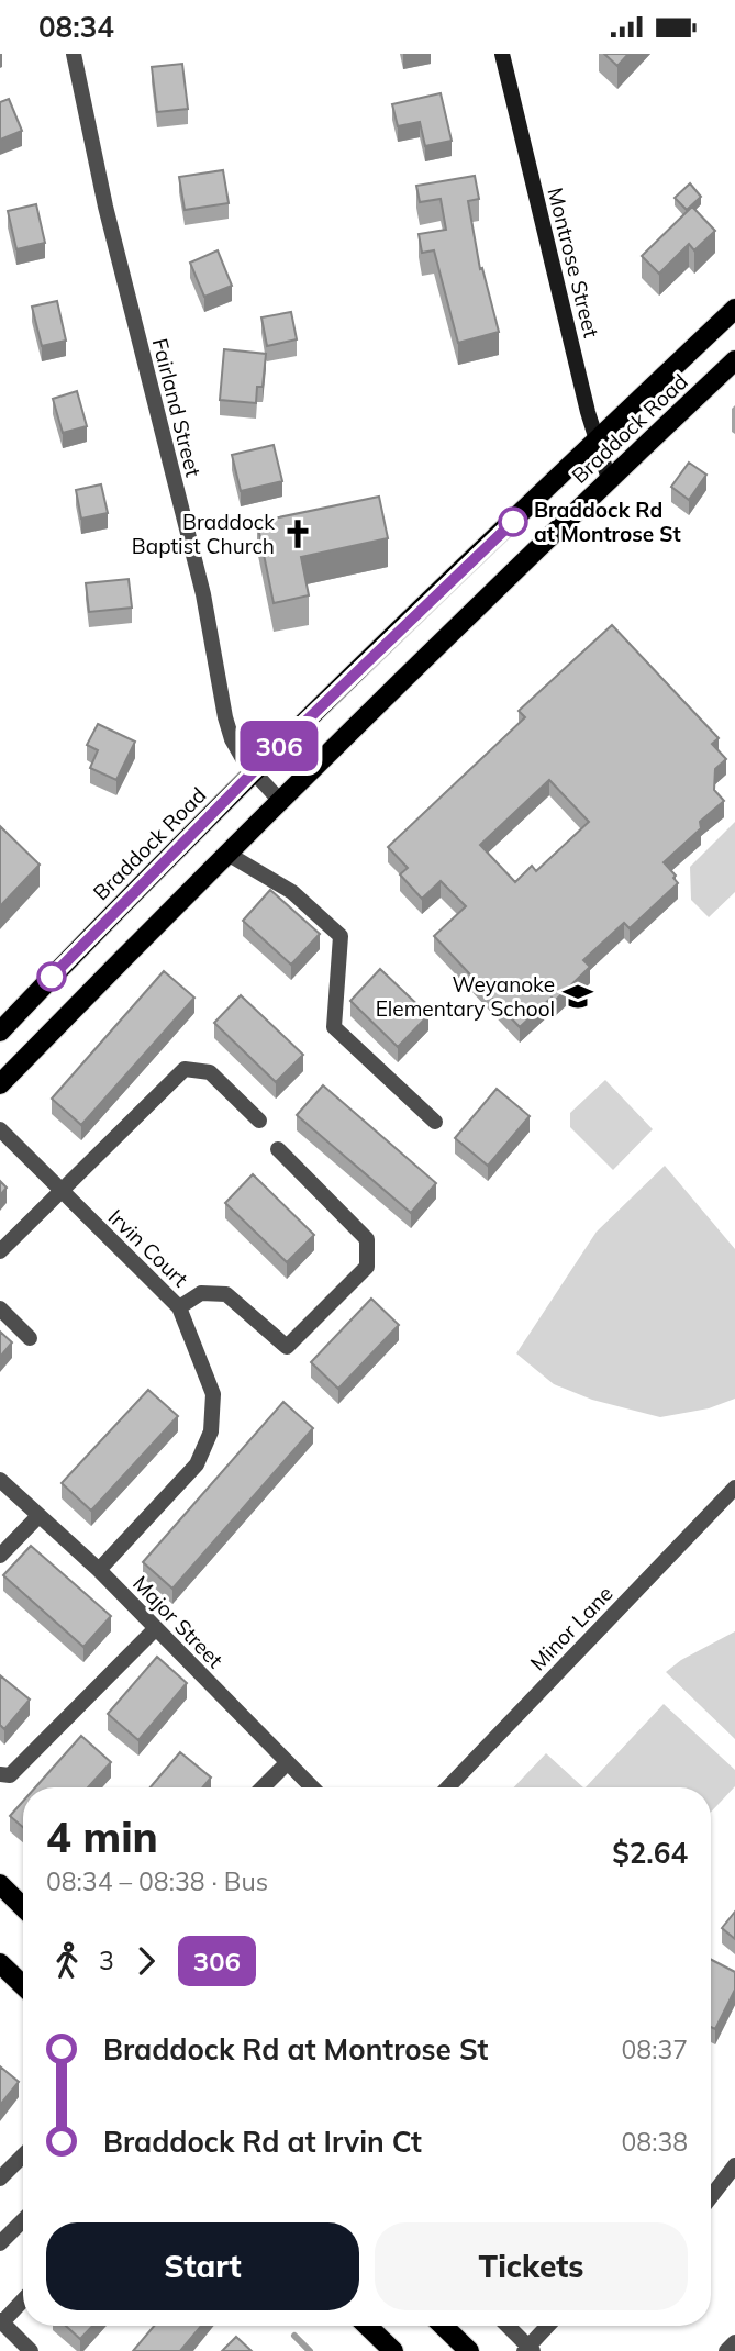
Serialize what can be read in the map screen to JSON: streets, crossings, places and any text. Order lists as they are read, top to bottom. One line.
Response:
{"streets":{"main road":["Braddock Road"],"street":["Montrose Street","Fairland Street","Irvin Court","Major Street","Minor Lane"]},"crossings":[["Montrose Street","Braddock Road"],["Fairland Street","Braddock Road"],["Irvin Court","Major Street"]],"places":{"other":["Braddock Rd at Montrose St"],"church":["Braddock Baptist Church"],"school or university":["Weyanoke Elementary School"]},"lines":["bus line 306"],"page":{"status":"08:34","on_map":"306","heading":["4 min","08:34 – 08:38 · Bus","$2.64"],"legs":["3","306"],"list":[{"name":"Braddock Rd at Montrose St","value":"08:37"},{"name":"Braddock Rd at Irvin Ct","value":"08:38"}],"buttons":["Start","Tickets"]}}
